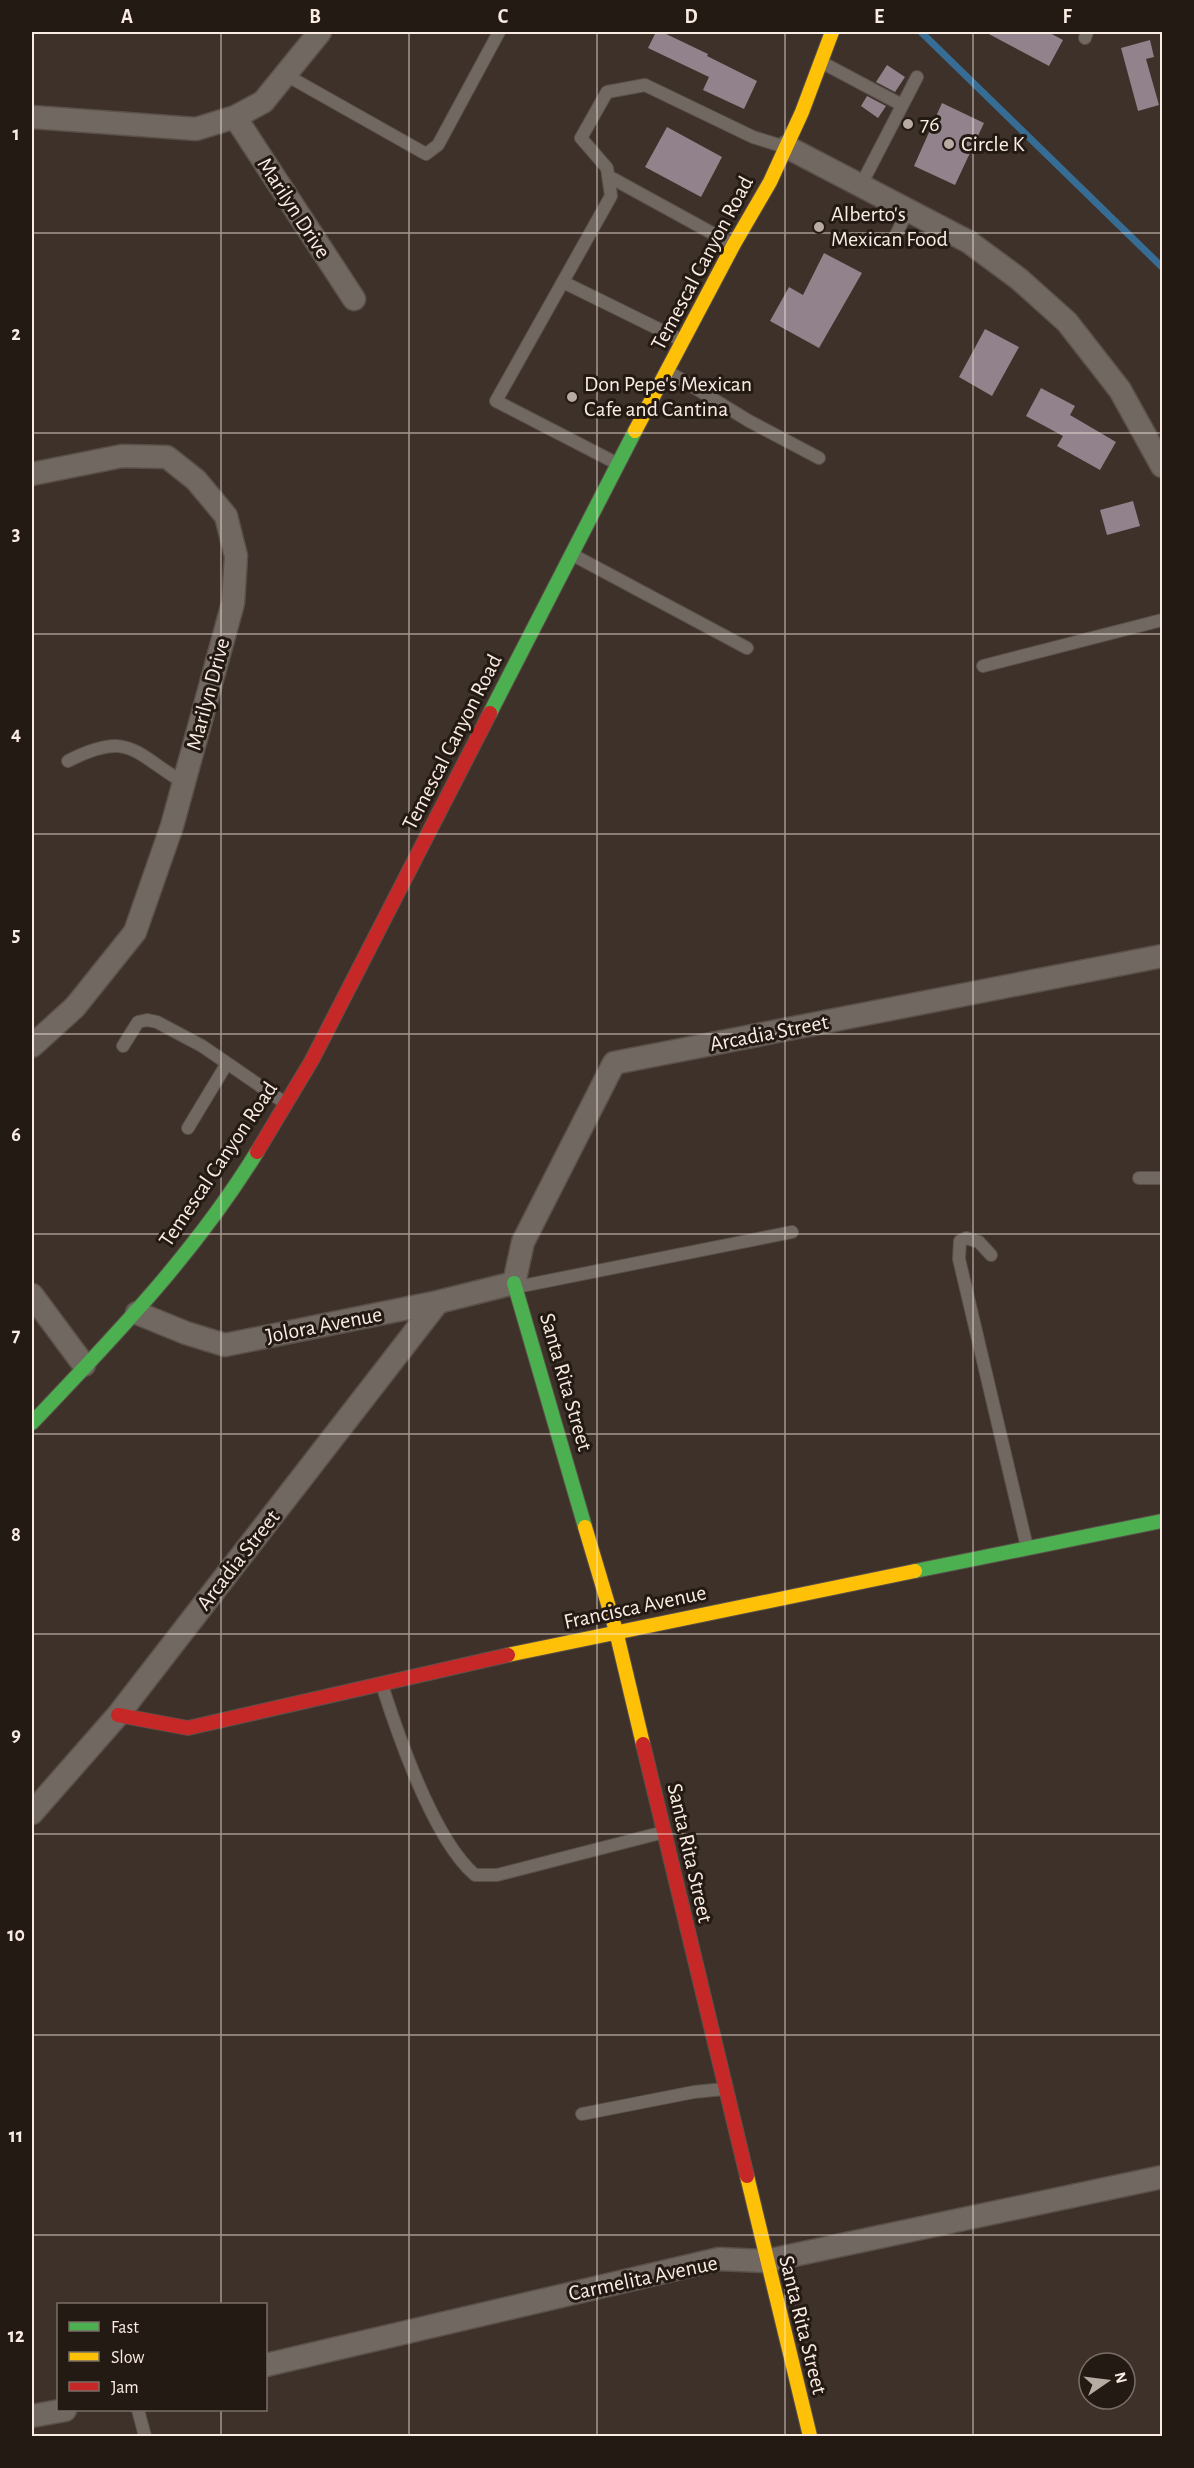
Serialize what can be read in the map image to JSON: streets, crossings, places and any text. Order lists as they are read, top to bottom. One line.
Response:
{"streets":{"street":["Marilyn Drive","Temescal Canyon Road","Arcadia Street","Jolora Avenue","Santa Rita Street","Francisca Avenue","Carmelita Avenue"]},"crossings":[["Temescal Canyon Road","Jolora Avenue"],["Arcadia Street","Jolora Avenue"],["Arcadia Street","Santa Rita Street"],["Arcadia Street","Francisca Avenue"],["Jolora Avenue","Santa Rita Street"],["Santa Rita Street","Francisca Avenue"],["Santa Rita Street","Carmelita Avenue"]],"places":["76","Circle K","Alberto's Mexican Food","Don Pepe's Mexican Cafe and Cantina"],"legend":["Fast","Slow","Jam"],"north":"right","grid":{"columns":["A","B","C","D","E","F"],"rows":["1","2","3","4","5","6","7","8","9","10","11","12"]}}
